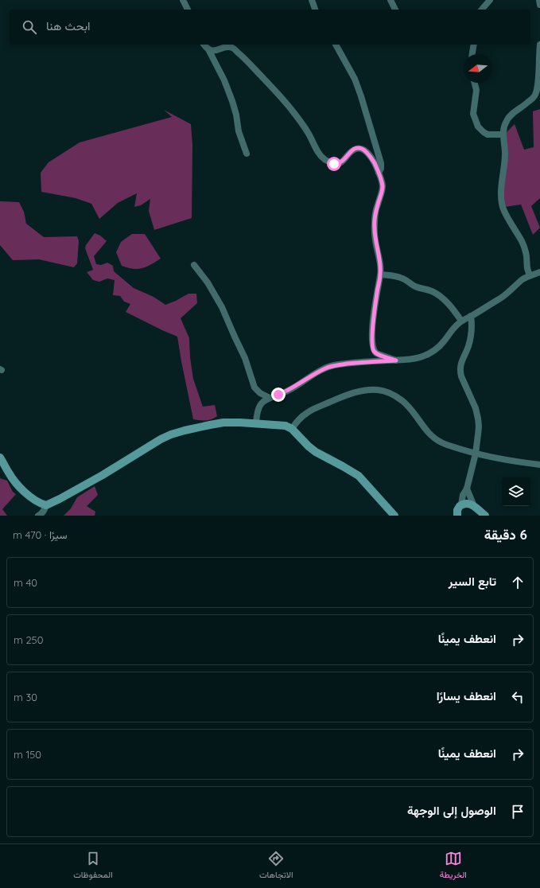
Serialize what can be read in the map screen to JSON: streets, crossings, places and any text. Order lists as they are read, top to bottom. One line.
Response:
{"north":"left","page":{"search":"ابحث هنا","heading":["6 دقيقة","سيرًا · 470 m"],"list":[["تابع السير","40 m"],["انعطف يمينًا","250 m"],["انعطف يسارًا","30 m"],["انعطف يمينًا","150 m"],"الوصول إلى الوجهة"],"nav":["الخريطة","الاتجاهات","المحفوظات"]}}
